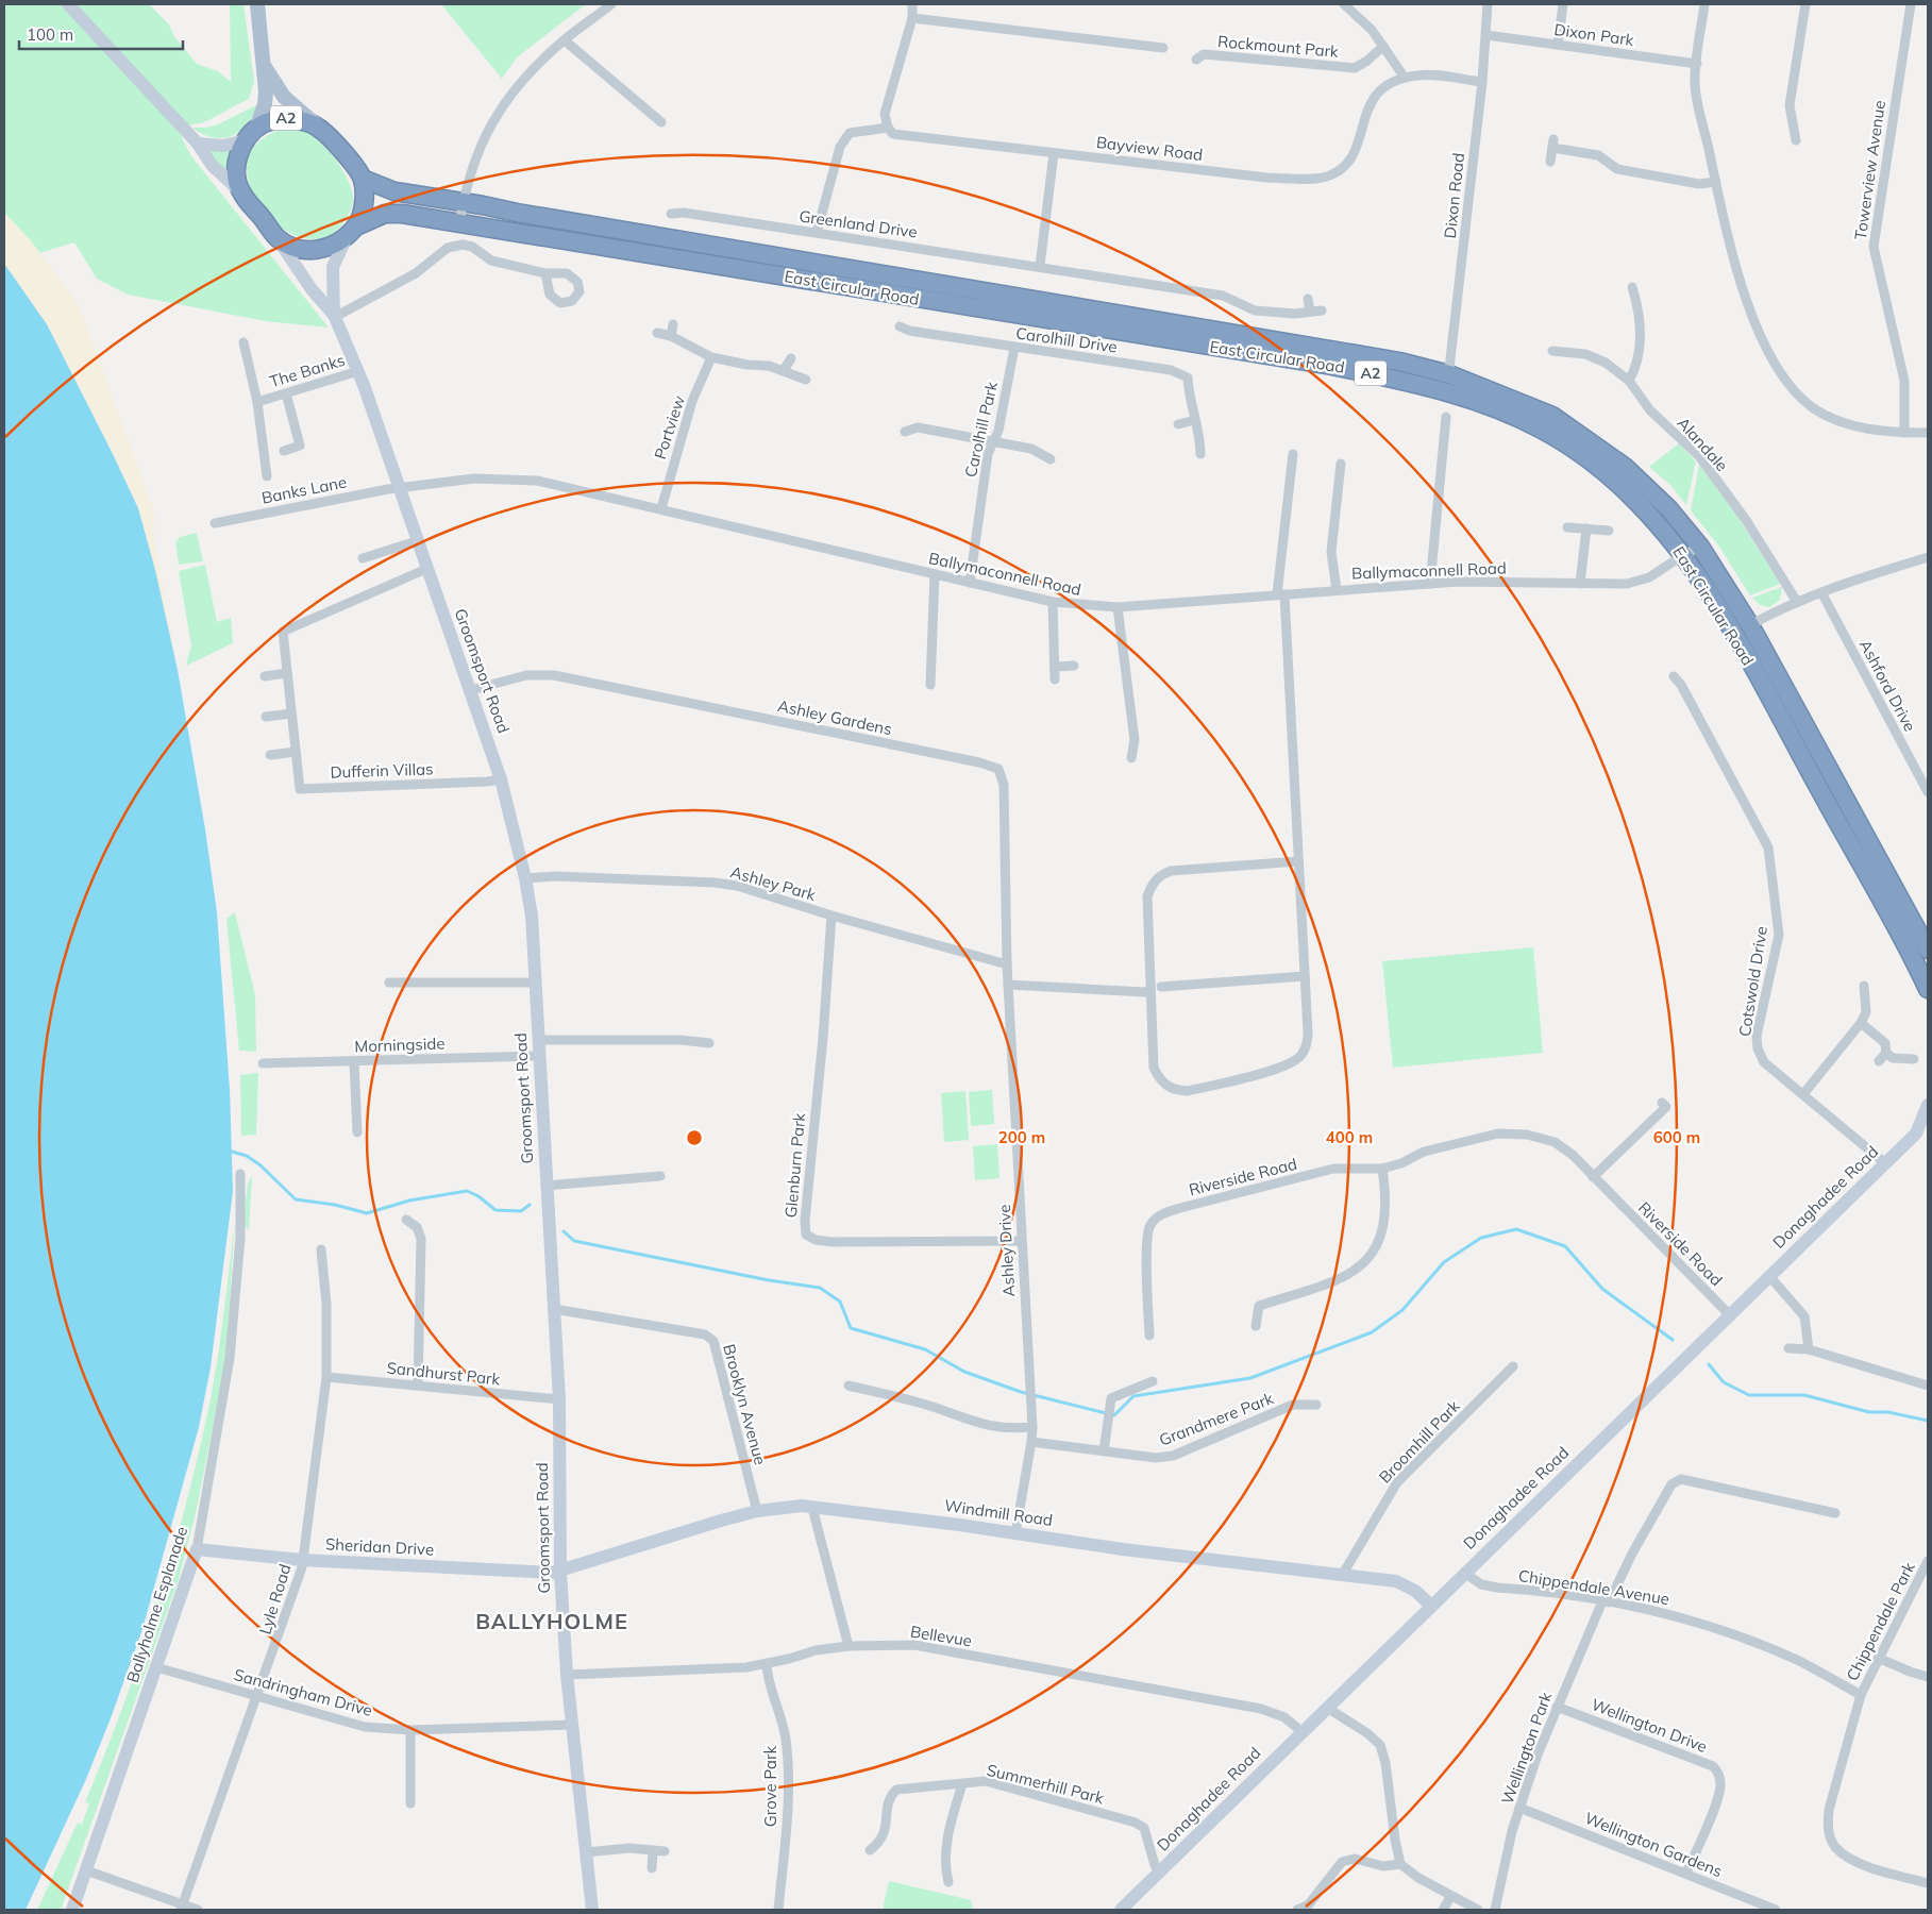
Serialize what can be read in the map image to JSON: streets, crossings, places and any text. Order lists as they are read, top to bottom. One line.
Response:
{"streets":{"highway":["A2","East Circular Road"],"main road":["Groomsport Road","Donaghadee Road","Windmill Road","Sheridan Drive","Ballyholme Esplanade"],"street":["Dixon Park","Rockmount Park","Bayview Road","Towerview Avenue","Dixon Road","Greenland Drive","Carolhill Drive","The Banks","Portview","Carolhill Park","Alandale","Banks Lane","Ballymaconnell Road","Ashford Drive","Ashley Gardens","Dufferin Villas","Ashley Park","Cotswold Drive","Morningside","Glenburn Park","Riverside Road","Ashley Drive","Sandhurst Park","Brooklyn Avenue","Grandmere Park","Broomhill Park","Chippendale Avenue","Lyle Road","Chippendale Park","Bellevue","Sandringham Drive","Wellington Drive","Wellington Park","Summerhill Park","Grove Park","Wellington Gardens"]},"crossings":[["Dixon Park","Dixon Road"],["A2","East Circular Road"],["Bayview Road","Dixon Road"],["Dixon Road","East Circular Road"],["East Circular Road","Ballymaconnell Road"],["Carolhill Drive","Carolhill Park"],["The Banks","Groomsport Road"],["Portview","Ballymaconnell Road"],["Carolhill Park","Ballymaconnell Road"],["Banks Lane","Ballymaconnell Road"],["Banks Lane","Groomsport Road"],["Ballymaconnell Road","Groomsport Road"],["Groomsport Road","Ashley Gardens"],["Groomsport Road","Dufferin Villas"],["Groomsport Road","Ashley Park"],["Groomsport Road","Morningside"],["Groomsport Road","Sandhurst Park"],["Groomsport Road","Brooklyn Avenue"],["Groomsport Road","Windmill Road"],["Groomsport Road","Sheridan Drive"],["Groomsport Road","Bellevue"],["Groomsport Road","Sandringham Drive"],["Ashley Gardens","Ashley Park"],["Ashley Gardens","Ashley Drive"],["Ashley Park","Glenburn Park"],["Ashley Park","Ashley Drive"],["Cotswold Drive","Donaghadee Road"],["Glenburn Park","Ashley Drive"],["Riverside Road","Donaghadee Road"],["Donaghadee Road","Windmill Road"],["Donaghadee Road","Chippendale Avenue"],["Donaghadee Road","Bellevue"],["Donaghadee Road","Summerhill Park"],["Ashley Drive","Grandmere Park"],["Ashley Drive","Windmill Road"],["Sandhurst Park","Lyle Road"],["Brooklyn Avenue","Windmill Road"],["Broomhill Park","Windmill Road"],["Windmill Road","Sheridan Drive"],["Sheridan Drive","Lyle Road"],["Sheridan Drive","Ballyholme Esplanade"],["Chippendale Avenue","Chippendale Park"],["Chippendale Avenue","Wellington Park"],["Lyle Road","Sandringham Drive"],["Ballyholme Esplanade","Sandringham Drive"],["Bellevue","Grove Park"],["Wellington Drive","Wellington Park"],["Wellington Drive","Wellington Gardens"],["Wellington Park","Wellington Gardens"]],"districts":["BALLYHOLME"],"scale_bar":"100 m","rings":["200 m","400 m","600 m"]}
